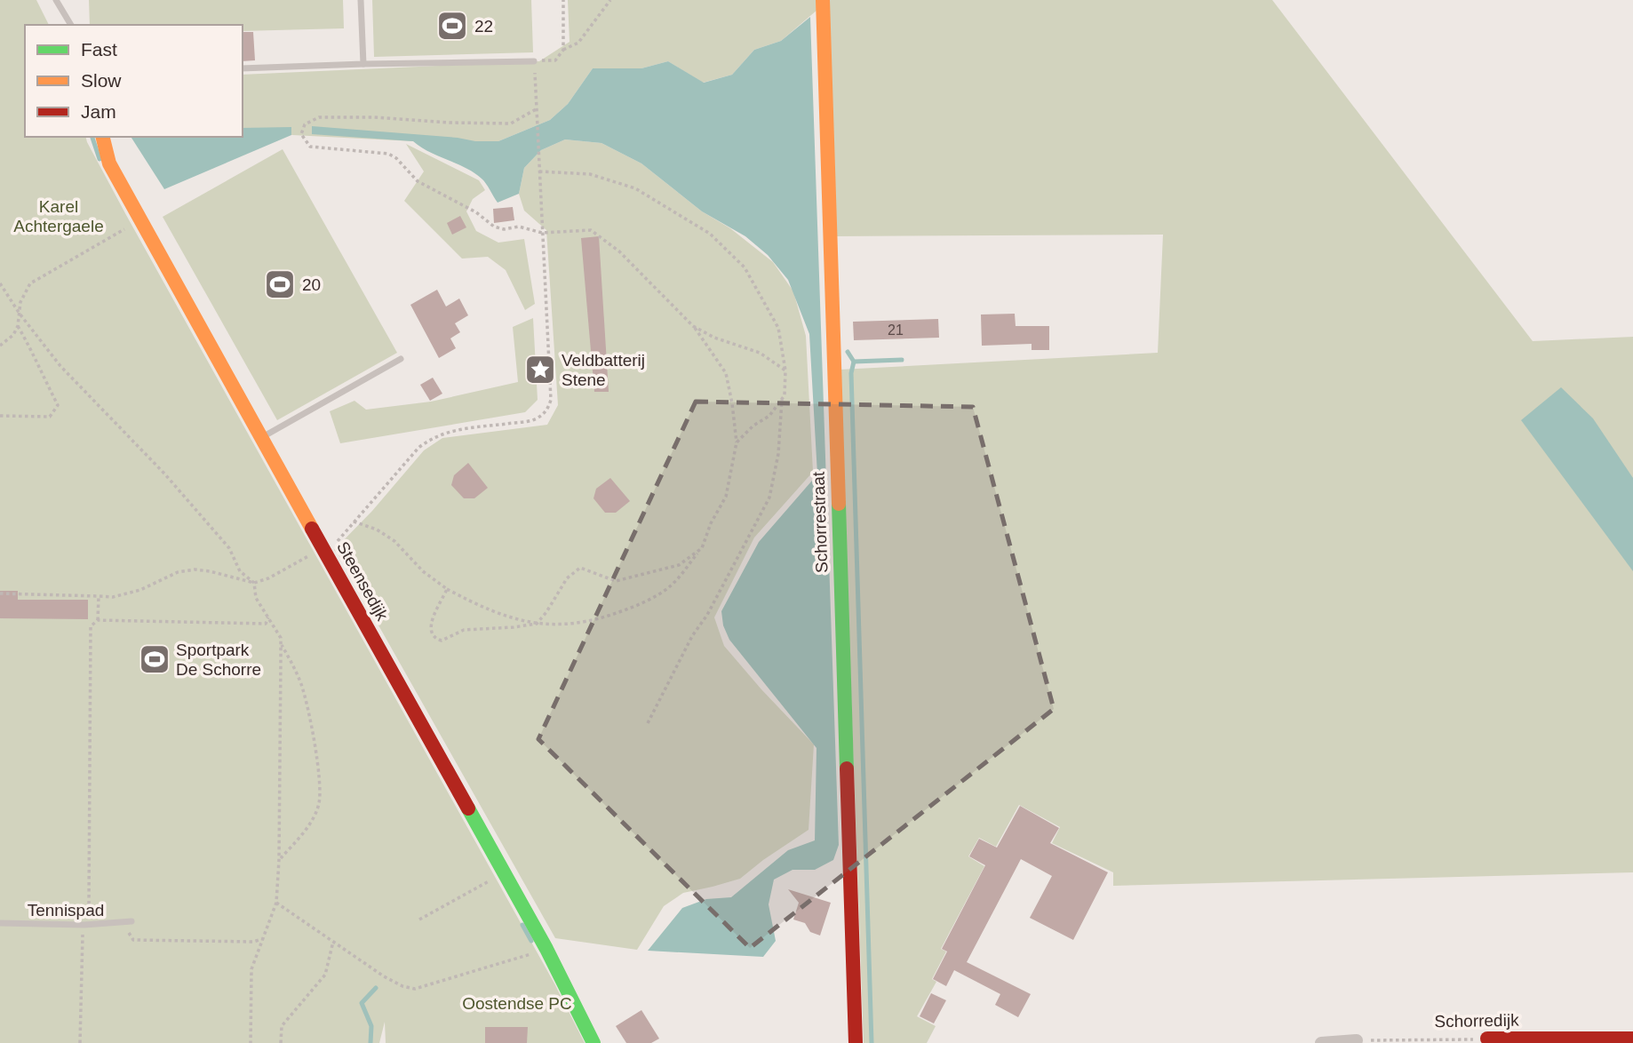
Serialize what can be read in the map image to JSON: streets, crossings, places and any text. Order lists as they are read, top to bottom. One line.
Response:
{"streets":{"street":["Schorrestraat","Steensedijk","Schorredijk"],"lane":["Tennispad"]},"parks":["Karel Achtergaele","Oostendse PC"],"places":{"sports":["22","20","Sportpark De Schorre"],"place":["Veldbatterij Stene"]},"house_numbers":["21"],"legend":["Fast","Slow","Jam"]}
